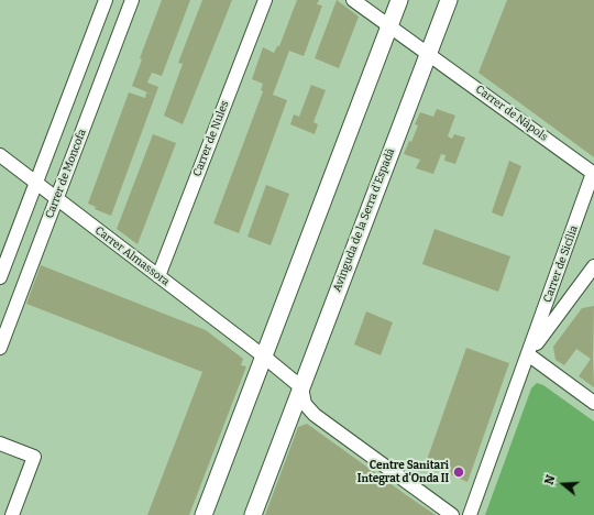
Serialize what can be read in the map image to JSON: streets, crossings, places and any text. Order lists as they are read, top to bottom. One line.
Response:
{"streets":{"street":["Carrer de Nàpols","Carrer de Nules","Carrer de Moncofa","Avinguda de la Serra d'Espadà","Carrer Almassora","Carrer de Sicília"]},"crossings":[["Carrer de Nàpols","Avinguda de la Serra d'Espadà"],["Carrer de Nàpols","Carrer de Sicília"],["Carrer de Nules","Carrer Almassora"],["Carrer de Moncofa","Carrer Almassora"]],"places":["Centre Sanitari Integrat d'Onda II"],"north":"left"}
